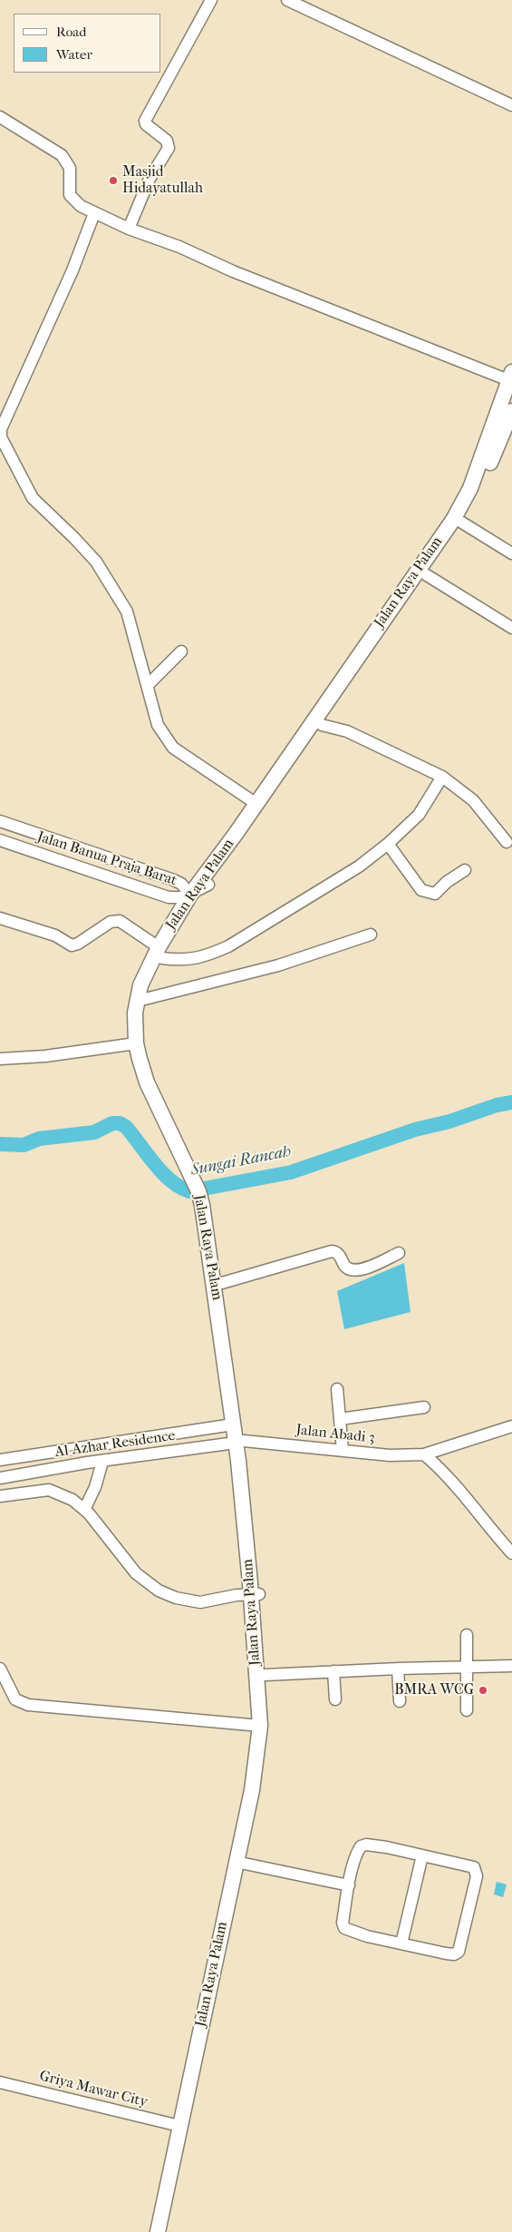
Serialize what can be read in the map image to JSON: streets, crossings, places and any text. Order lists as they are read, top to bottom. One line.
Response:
{"streets":{"main road":["Jalan Raya Palam"],"street":["Jalan Banua Praja Barat","Jalan Abadi 3","Al-Azhar Residence","Griya Mawar City"]},"crossings":[["Jalan Raya Palam","Jalan Banua Praja Barat"],["Jalan Raya Palam","Jalan Abadi 3"],["Jalan Raya Palam","Al-Azhar Residence"],["Jalan Raya Palam","Griya Mawar City"],["Jalan Abadi 3","Al-Azhar Residence"]],"water":["Sungai Rancah"],"places":["Masjid Hidayatullah","BMRA WCG"],"legend":["Road","Water"]}
